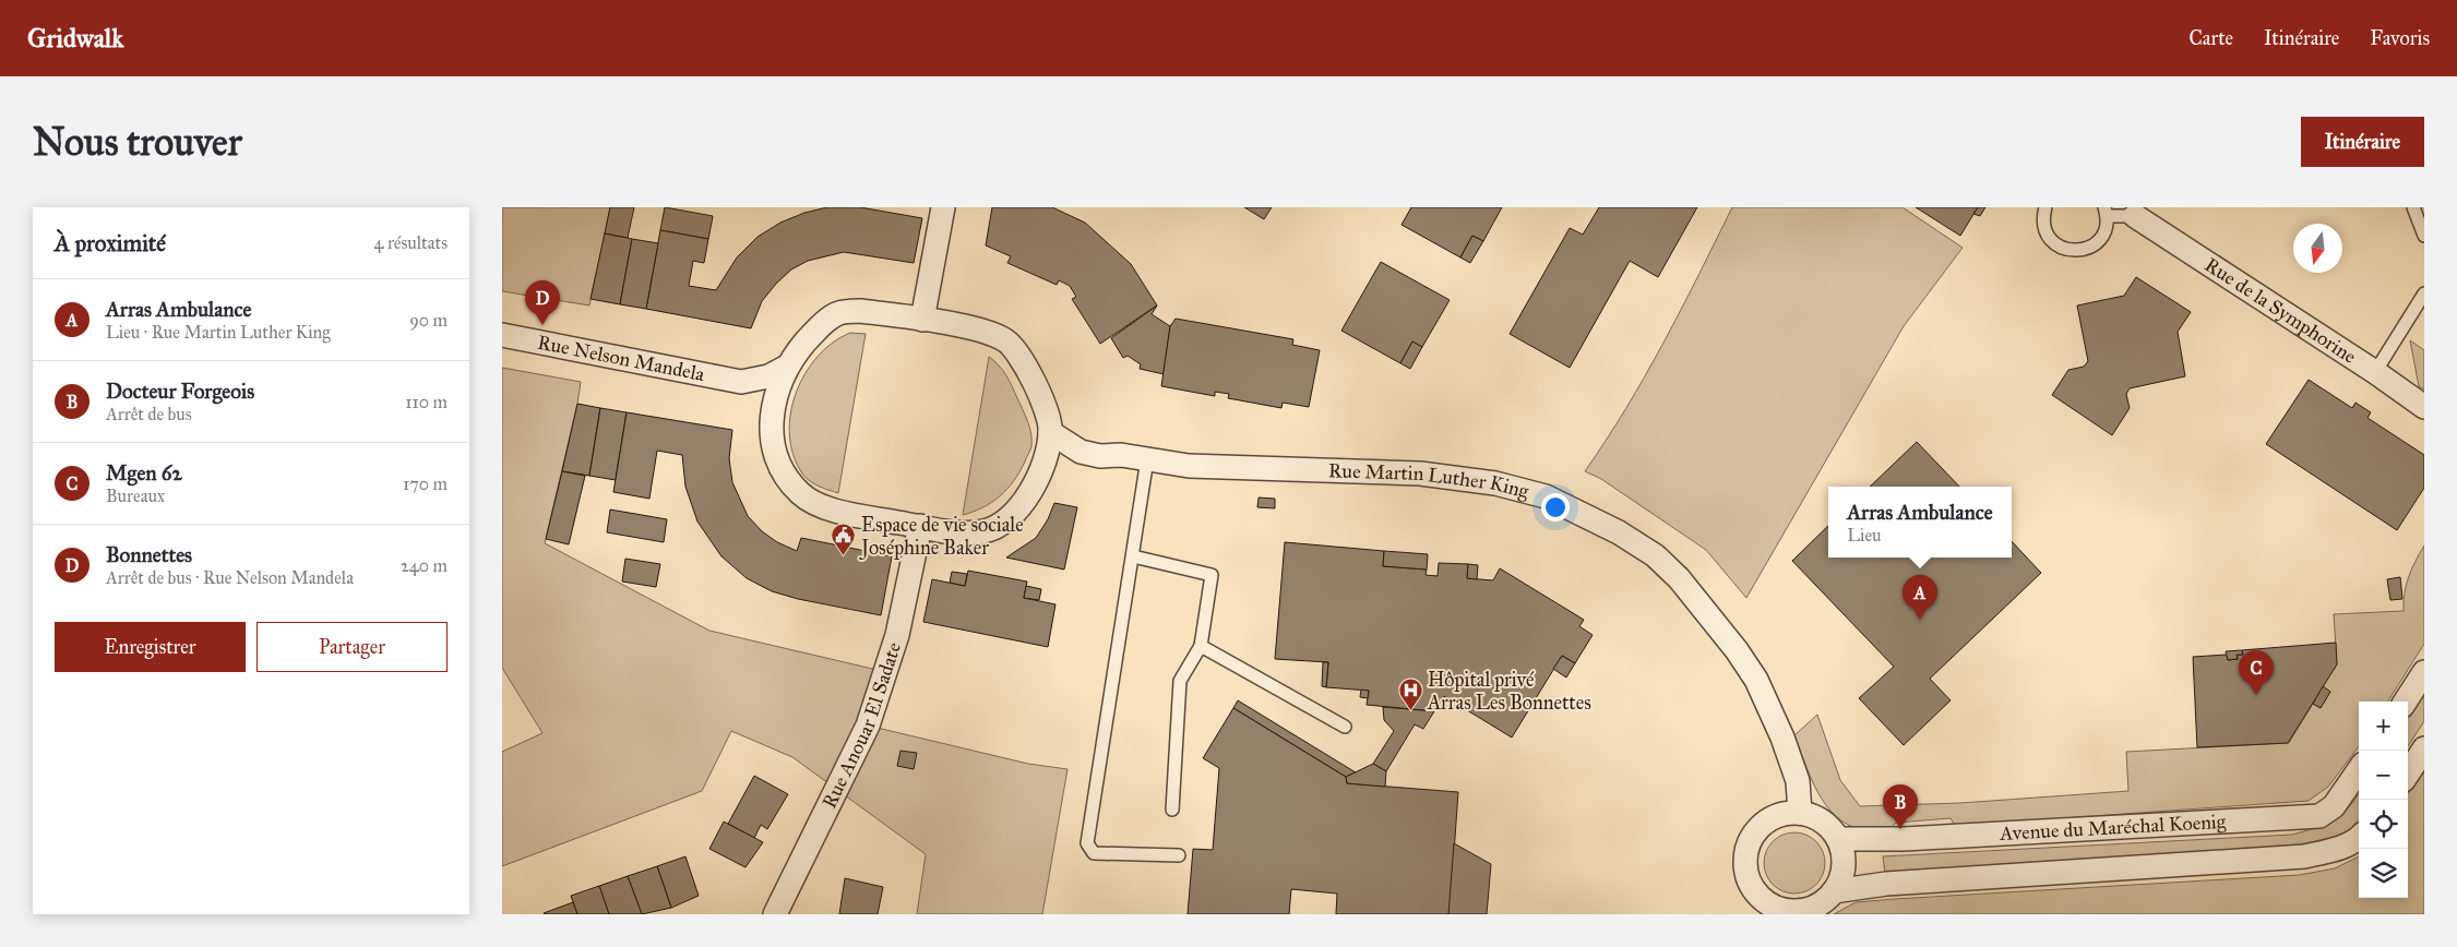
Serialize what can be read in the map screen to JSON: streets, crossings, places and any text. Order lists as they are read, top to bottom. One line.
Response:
{"streets":{"street":["Rue de la Symphorine","Rue Nelson Mandela","Rue Martin Luther King","Rue Anouar El Sadate","Avenue du Maréchal Koenig"]},"crossings":[["Rue Martin Luther King","Avenue du Maréchal Koenig"]],"places":{"public building":["Espace de vie sociale Joséphine Baker"],"hospital":["Hôpital privé Arras Les Bonnettes"]},"north":"bottom","page":{"header":"Gridwalk","nav":["Carte","Itinéraire","Favoris"],"buttons":["Itinéraire",["Enregistrer","Partager"]],"title":"Nous trouver","heading":["À proximité","4 résultats"],"list":[{"mark":"A","name":"Arras Ambulance","note":"Lieu · Rue Martin Luther King","value":"90 m"},{"mark":"B","name":"Docteur Forgeois","note":"Arrêt de bus","value":"110 m"},{"mark":"C","name":"Mgen 62","note":"Bureaux","value":"170 m"},{"mark":"D","name":"Bonnettes","note":"Arrêt de bus · Rue Nelson Mandela","value":"240 m"}],"pins":["D","A","C","B"],"popup":["Arras Ambulance","Lieu"],"map_buttons":["+","−"]}}
